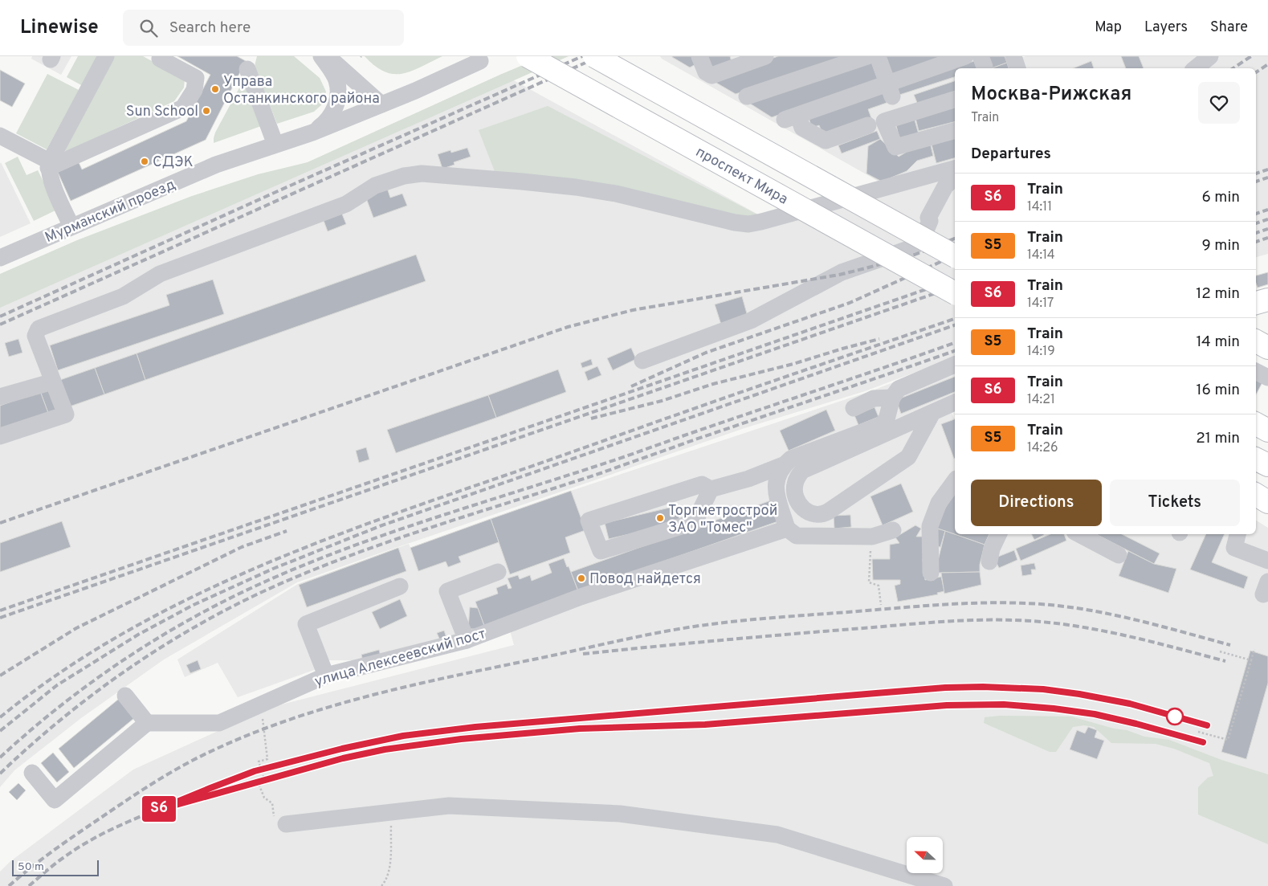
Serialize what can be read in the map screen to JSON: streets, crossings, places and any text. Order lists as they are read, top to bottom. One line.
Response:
{"streets":{"main road":["проспект Мира"],"street":["Мурманский проезд","улица Алексеевский пост"]},"places":["Управа Останкинского района","Sun School","СДЭК","Торгметрострой ЗАО \"Томес\"","Повод найдется"],"scale_bar":"50 m","north":"left","page":{"header":"Linewise","search":"Search here","nav":["Map","Layers","Share"],"on_map":"S6","heading":[["Москва-Рижская","Train"],"Departures"],"list":[{"mark":"S6","name":"Train","note":"14:11","value":"6 min"},{"mark":"S5","name":"Train","note":"14:14","value":"9 min"},{"mark":"S6","name":"Train","note":"14:17","value":"12 min"},{"mark":"S5","name":"Train","note":"14:19","value":"14 min"},{"mark":"S6","name":"Train","note":"14:21","value":"16 min"},{"mark":"S5","name":"Train","note":"14:26","value":"21 min"}],"buttons":["Directions","Tickets"],"scale":"50 m"}}
